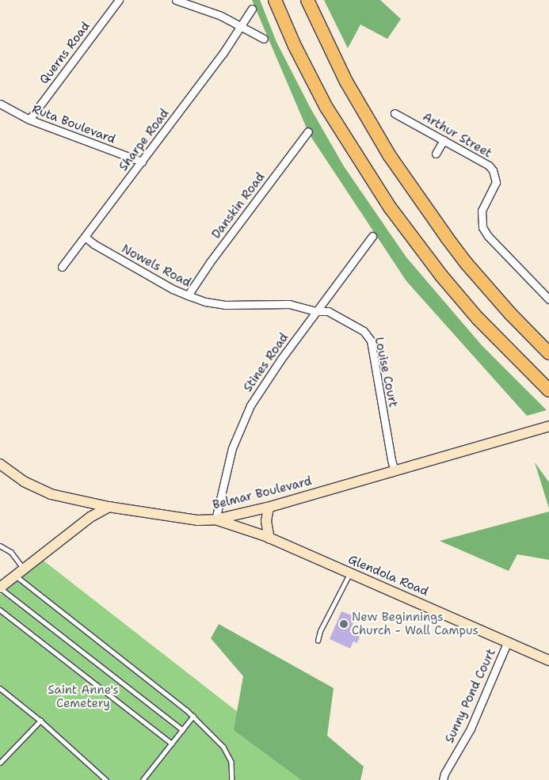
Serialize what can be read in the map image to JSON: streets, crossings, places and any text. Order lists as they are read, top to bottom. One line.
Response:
{"streets":{"main road":["Belmar Boulevard","Glendola Road"],"street":["Querns Road","Ruta Boulevard","Arthur Street","Sharpe Road","Danskin Road","Nowels Road","Stines Road","Louise Court","Sunny Pond Court"]},"crossings":[["Querns Road","Ruta Boulevard"],["Ruta Boulevard","Sharpe Road"],["Sharpe Road","Nowels Road"],["Danskin Road","Nowels Road"],["Nowels Road","Stines Road"],["Nowels Road","Louise Court"],["Stines Road","Louise Court"],["Stines Road","Belmar Boulevard"],["Stines Road","Glendola Road"],["Louise Court","Belmar Boulevard"],["Belmar Boulevard","Glendola Road"],["Glendola Road","Sunny Pond Court"]],"parks":["Saint Anne's Cemetery"],"places":["New Beginnings Church - Wall Campus"]}
